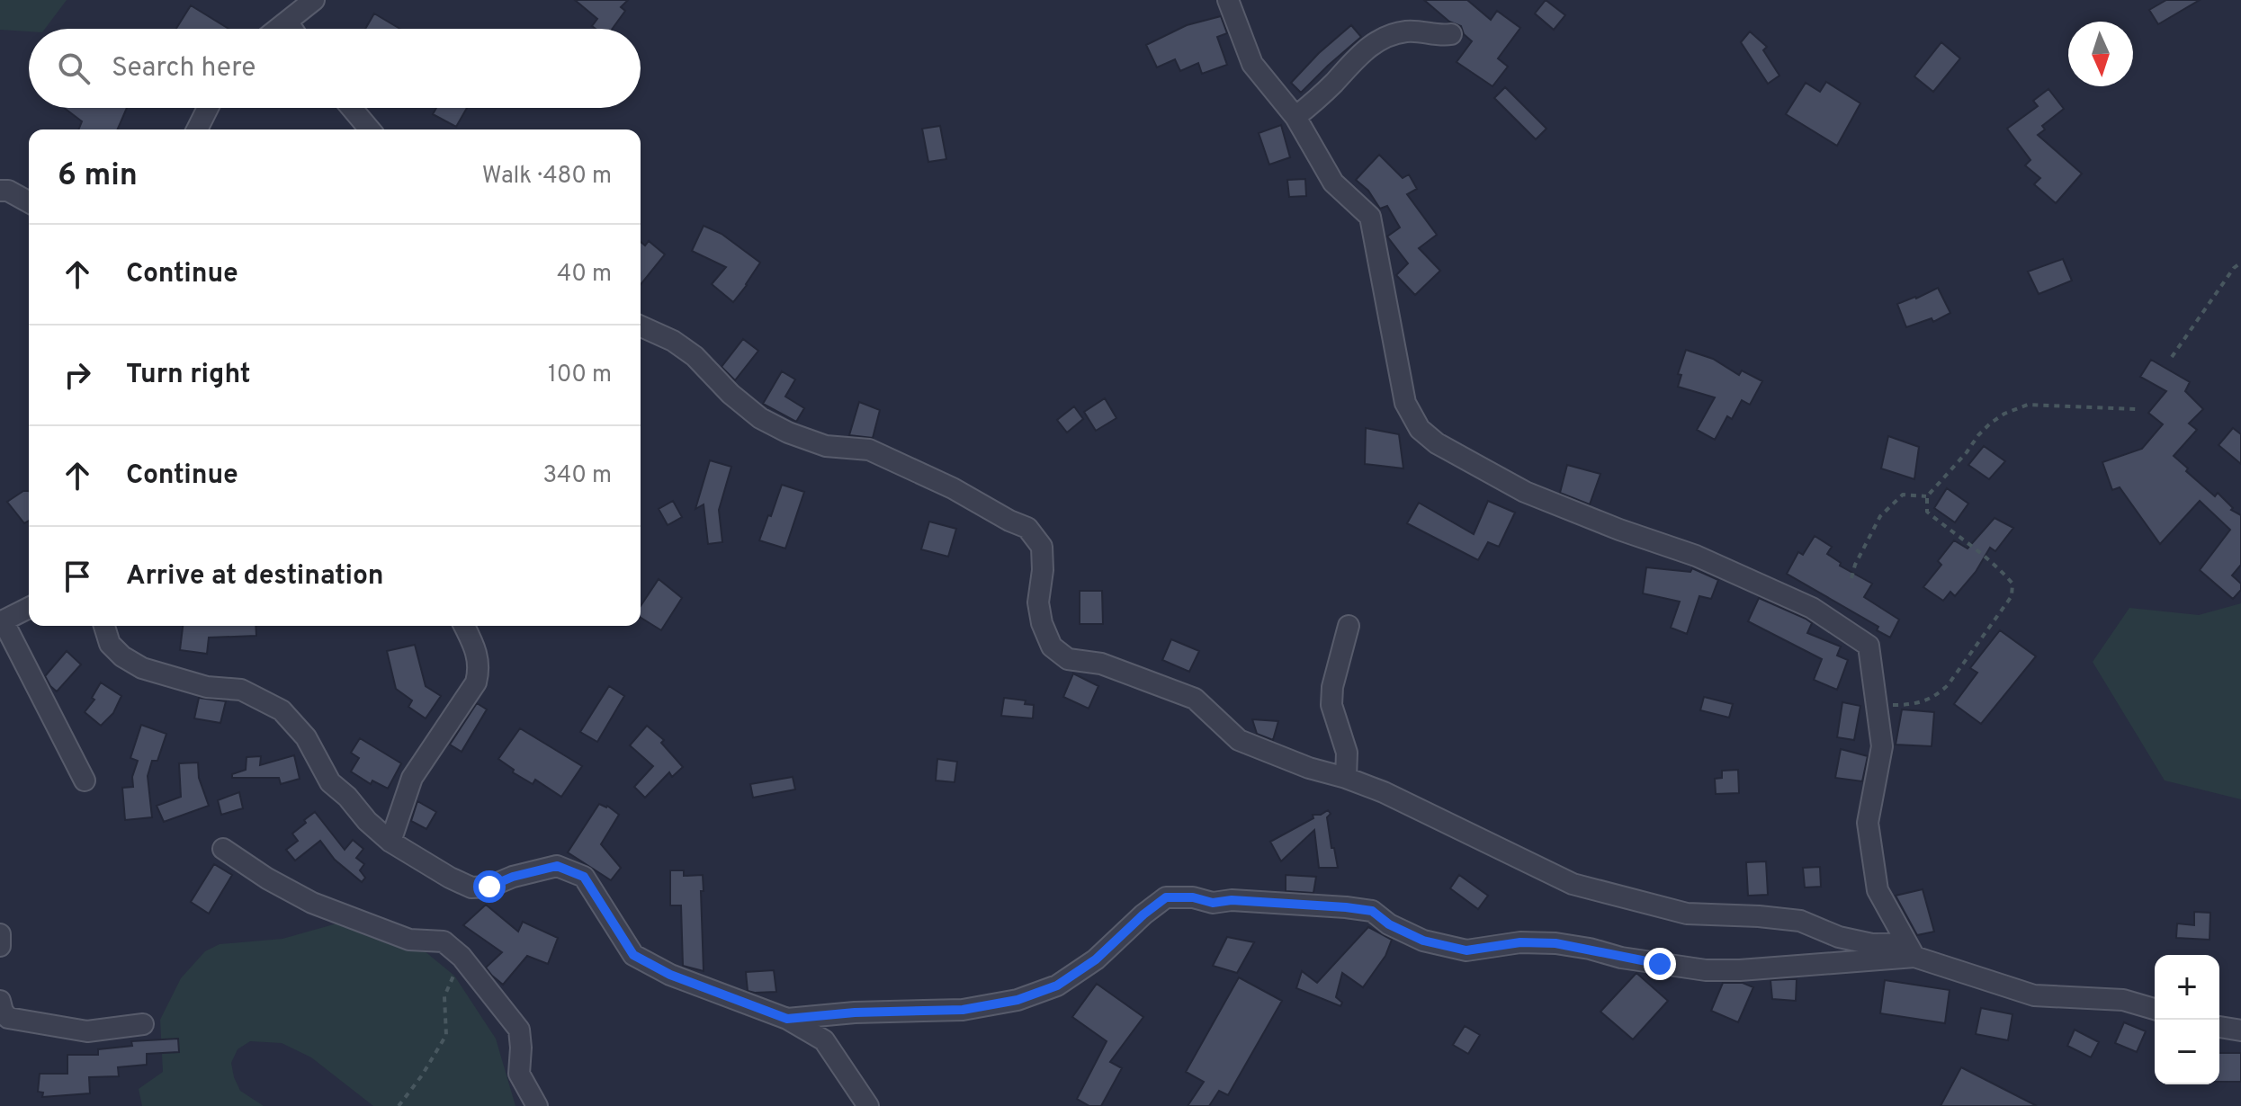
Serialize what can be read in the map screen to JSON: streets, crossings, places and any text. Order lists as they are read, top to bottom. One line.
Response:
{"north":"bottom","page":{"search":"Search here","heading":["6 min","Walk · 480 m"],"list":[["Continue","40 m"],["Turn right","100 m"],["Continue","340 m"],"Arrive at destination"],"map_buttons":["+","−"]}}
